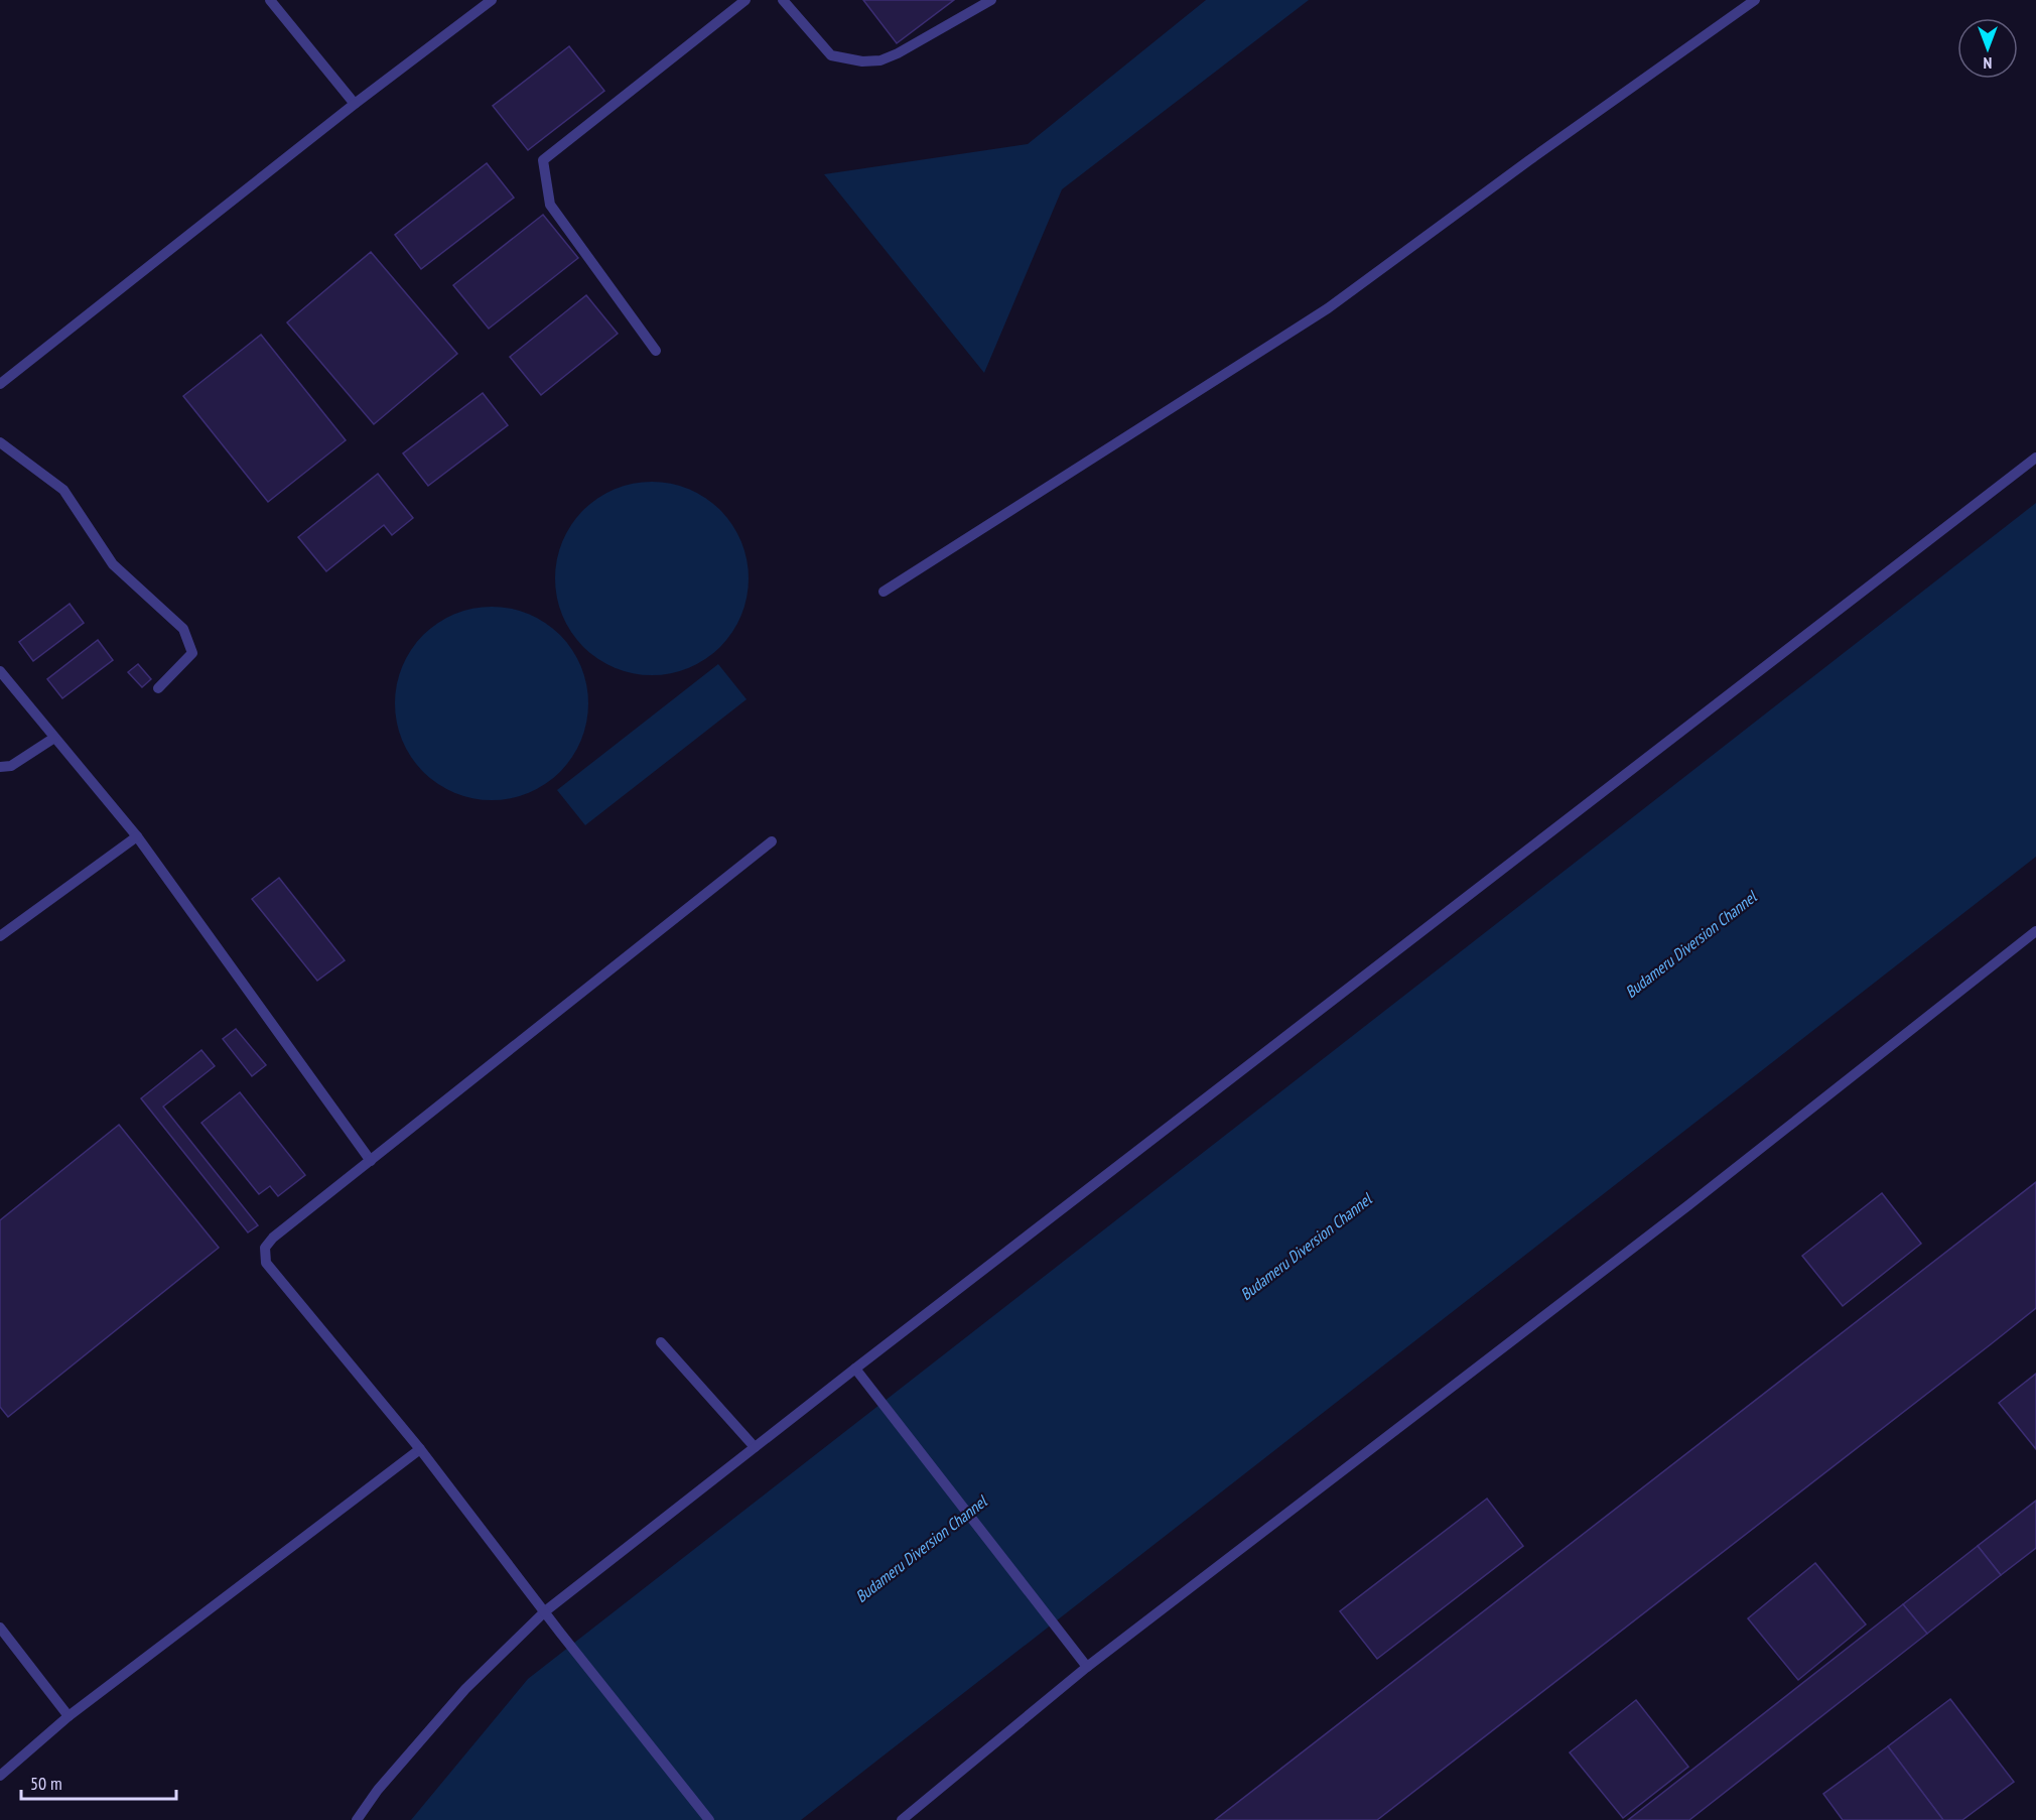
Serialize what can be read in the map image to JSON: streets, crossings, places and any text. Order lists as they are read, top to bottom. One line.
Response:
{"water":["Budameru Diversion Channel"],"scale_bar":"50 m","north":"bottom"}
